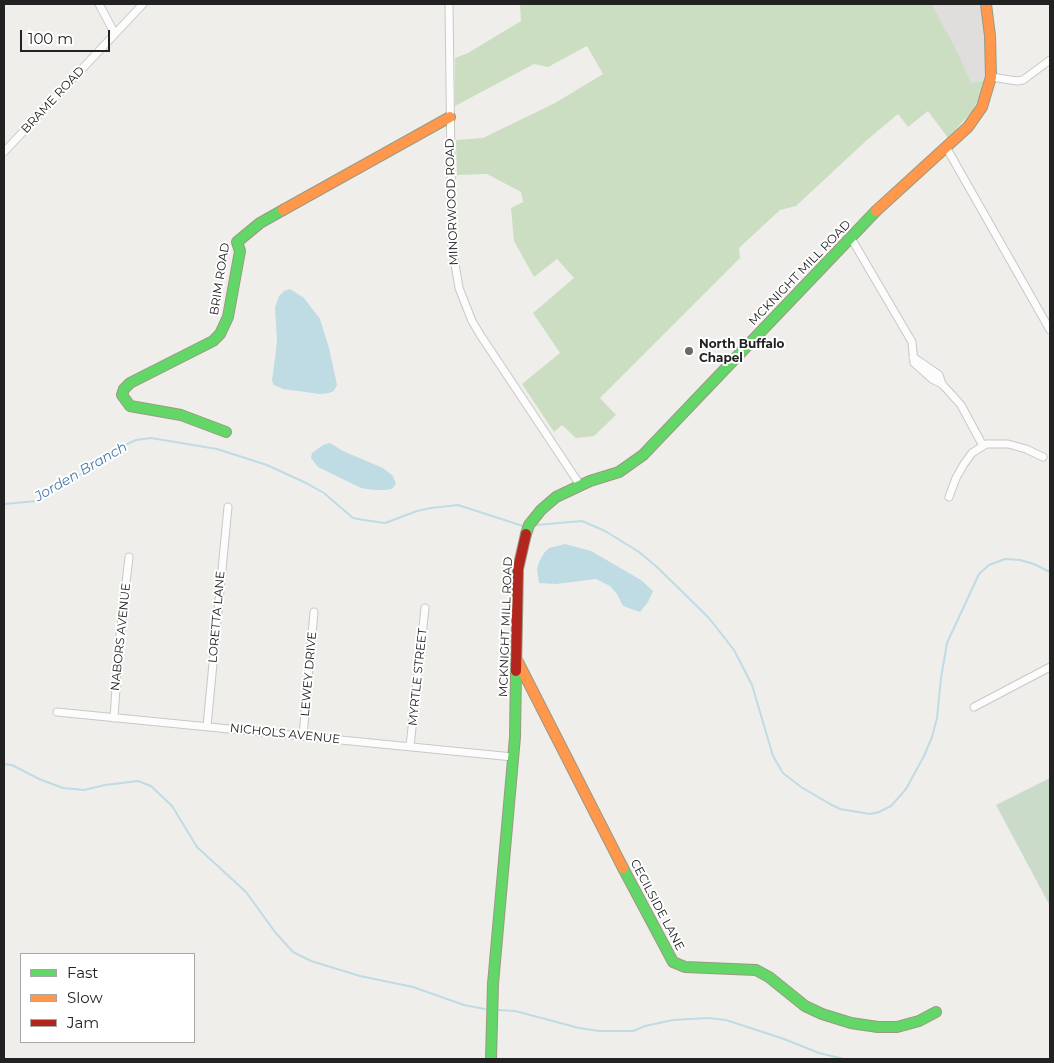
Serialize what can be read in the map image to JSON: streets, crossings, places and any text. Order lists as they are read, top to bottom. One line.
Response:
{"streets":{"street":["BRAME ROAD","MINORWOOD ROAD","MCKNIGHT MILL ROAD","BRIM ROAD","LORETTA LANE","NABORS AVENUE","LEWEY DRIVE","MYRTLE STREET","NICHOLS AVENUE","CECILSIDE LANE"]},"crossings":[["MINORWOOD ROAD","MCKNIGHT MILL ROAD"],["MINORWOOD ROAD","BRIM ROAD"],["MCKNIGHT MILL ROAD","NICHOLS AVENUE"],["MCKNIGHT MILL ROAD","CECILSIDE LANE"],["LORETTA LANE","NICHOLS AVENUE"],["NABORS AVENUE","NICHOLS AVENUE"],["LEWEY DRIVE","NICHOLS AVENUE"],["MYRTLE STREET","NICHOLS AVENUE"]],"water":["Jorden Branch"],"places":["North Buffalo Chapel"],"legend":["Fast","Slow","Jam"],"scale_bar":"100 m"}
